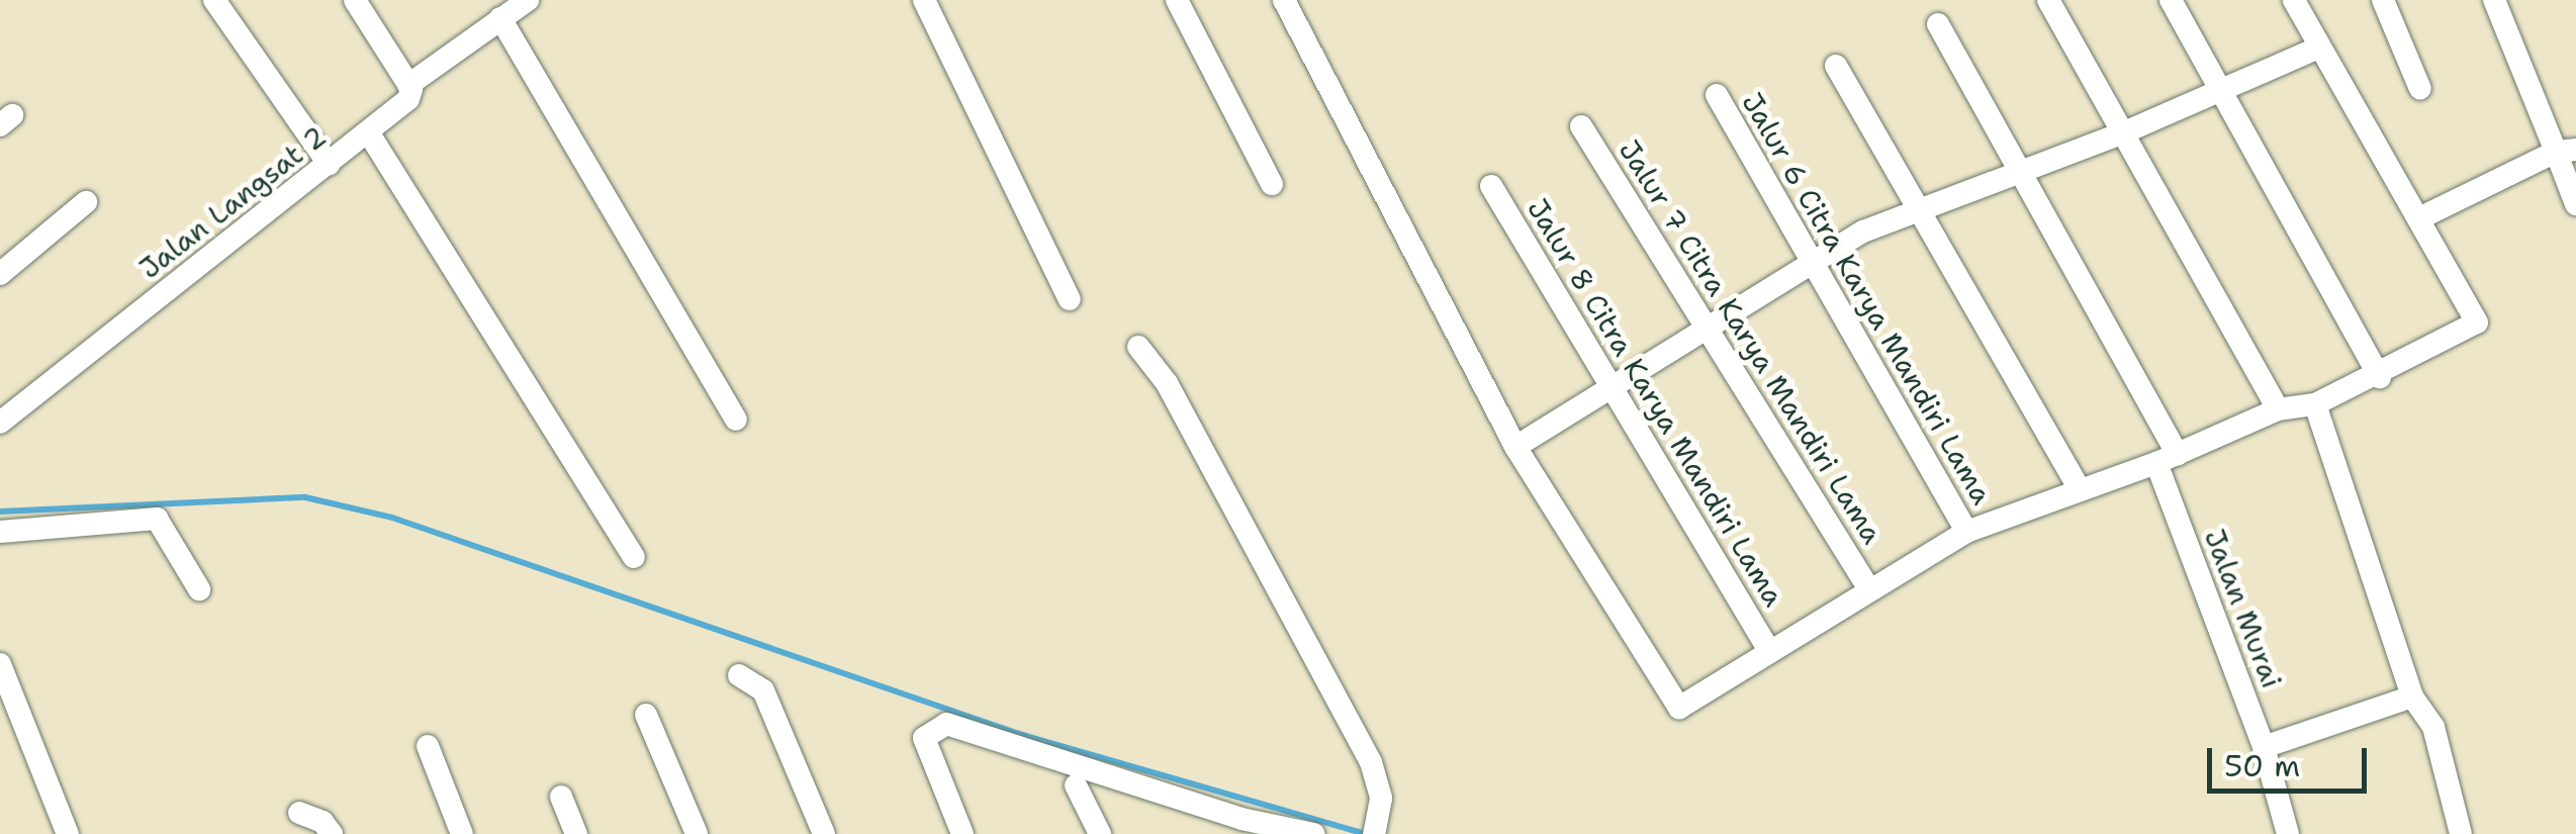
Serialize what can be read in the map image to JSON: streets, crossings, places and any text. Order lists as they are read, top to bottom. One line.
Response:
{"streets":{"street":["Jalan Langsat 2","Jalur 6 Citra Karya Mandiri Lama","Jalur 7 Citra Karya Mandiri Lama","Jalur 8 Citra Karya Mandiri Lama","Jalan Murai"]},"scale_bar":"50 m"}
